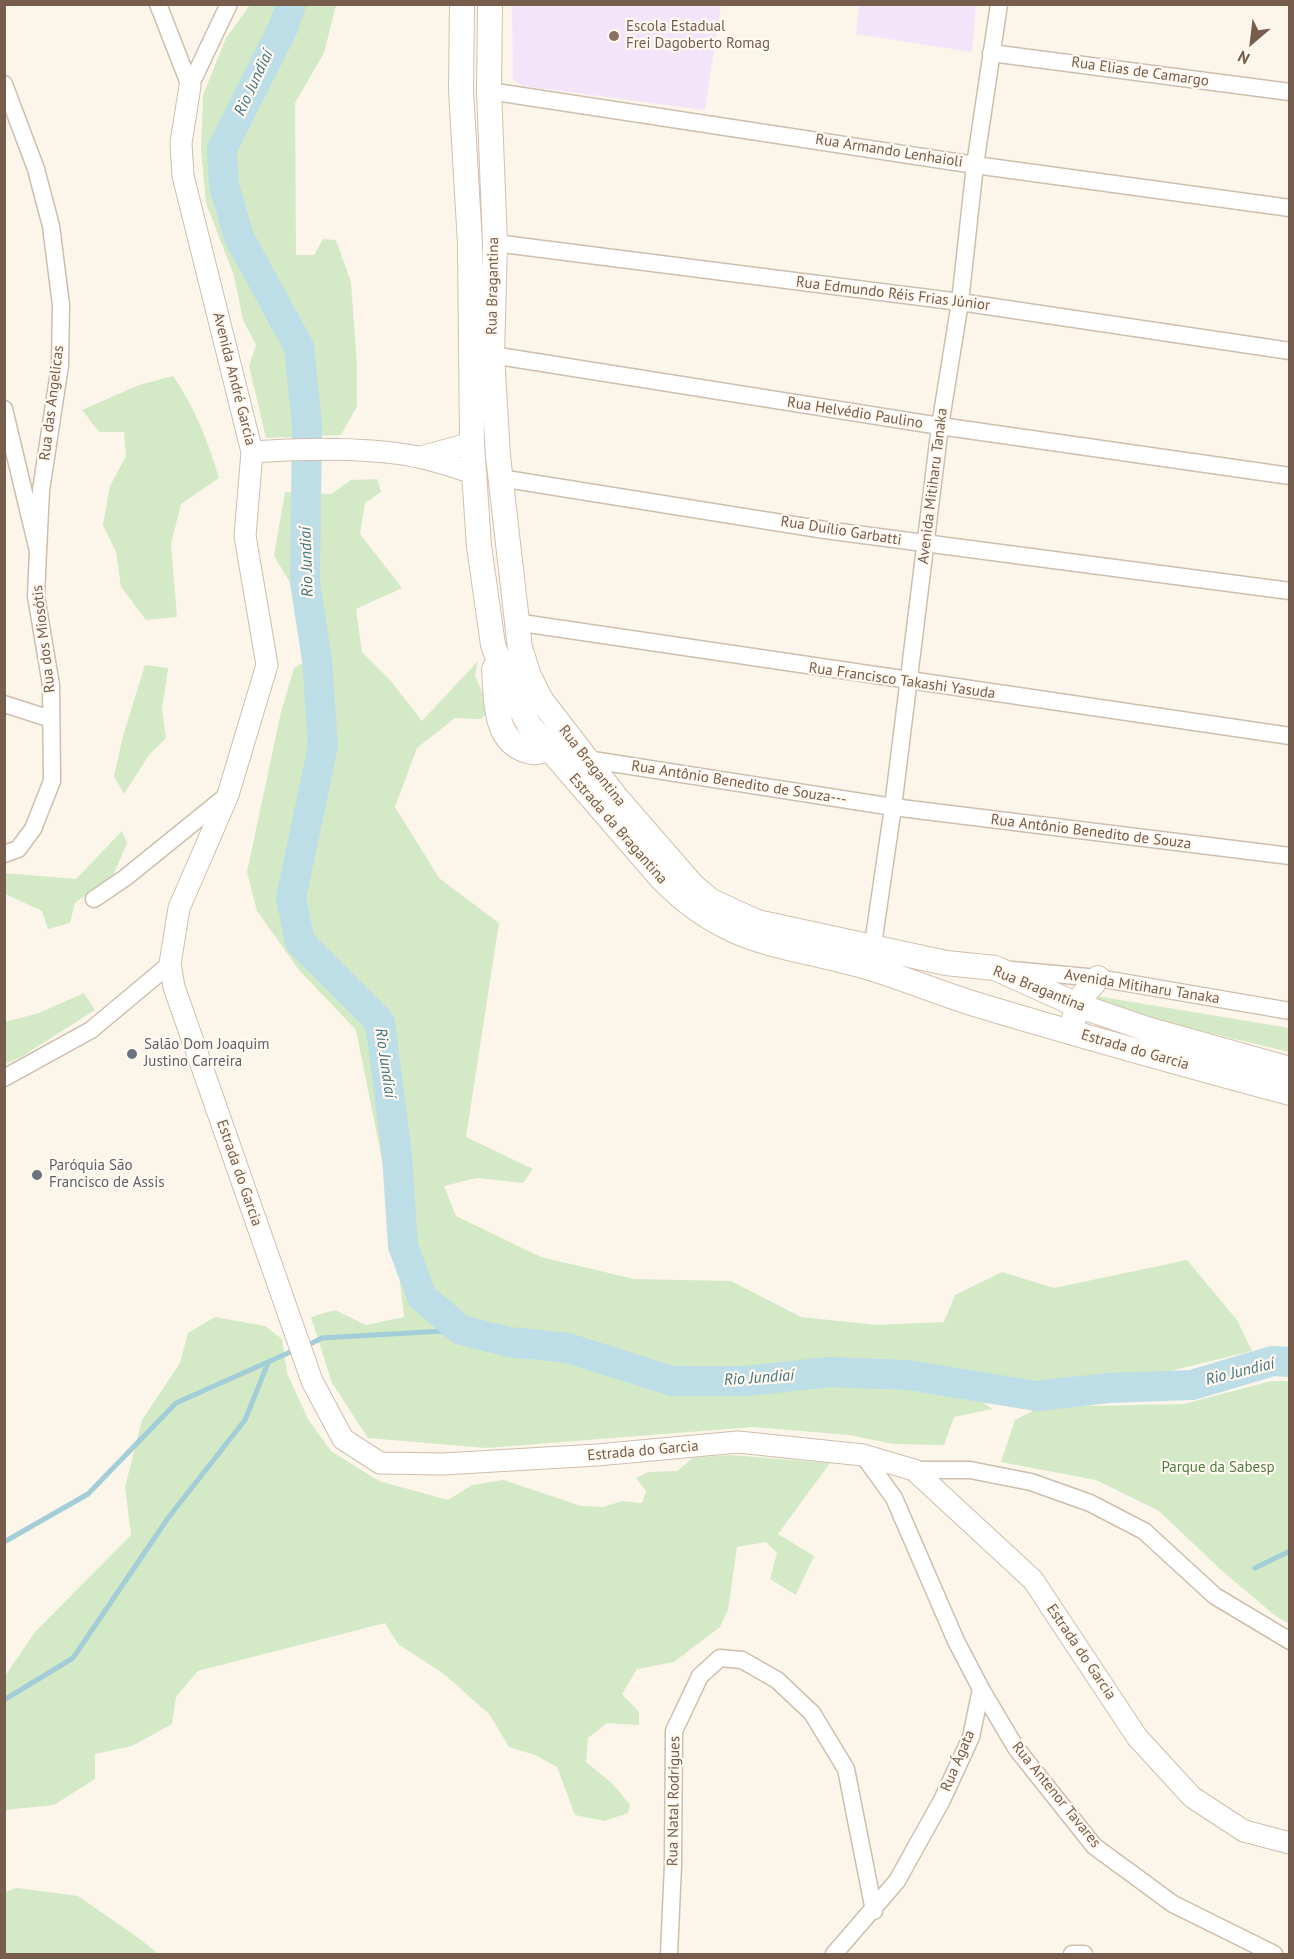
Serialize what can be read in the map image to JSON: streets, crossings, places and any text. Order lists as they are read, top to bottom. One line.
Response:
{"streets":{"main road":["Rua Bragantina","Estrada da Bragantina","Estrada do Garcia"],"street":["Rua Elias de Camargo","Rua Armando Lenhaioli","Rua Edmundo Réis Frias Júnior","Avenida André Garcia","Rua das Angelicas","Rua Helvédio Paulino","Avenida Mitiharu Tanaka","Rua Duílio Garbatti","Rua dos Miosótis","Rua Francisco Takashi Yasuda","Rua Antônio Benedito de Souza---","Rua Antônio Benedito de Souza","Rua Ágata","Rua Antenor Tavares","Rua Natal Rodrigues"]},"crossings":[["Rua Elias de Camargo","Avenida Mitiharu Tanaka"],["Rua Armando Lenhaioli","Rua Bragantina"],["Rua Armando Lenhaioli","Avenida Mitiharu Tanaka"],["Rua Bragantina","Rua Edmundo Réis Frias Júnior"],["Rua Bragantina","Rua Helvédio Paulino"],["Rua Bragantina","Avenida Mitiharu Tanaka"],["Rua Bragantina","Rua Duílio Garbatti"],["Rua Bragantina","Rua Francisco Takashi Yasuda"],["Rua Bragantina","Rua Antônio Benedito de Souza---"],["Rua Bragantina","Estrada da Bragantina"],["Rua Edmundo Réis Frias Júnior","Avenida Mitiharu Tanaka"],["Avenida André Garcia","Estrada do Garcia"],["Rua das Angelicas","Rua dos Miosótis"],["Rua Helvédio Paulino","Avenida Mitiharu Tanaka"],["Avenida Mitiharu Tanaka","Rua Duílio Garbatti"],["Avenida Mitiharu Tanaka","Rua Francisco Takashi Yasuda"],["Avenida Mitiharu Tanaka","Rua Antônio Benedito de Souza---"],["Avenida Mitiharu Tanaka","Estrada da Bragantina"],["Avenida Mitiharu Tanaka","Rua Antônio Benedito de Souza"],["Rua Antônio Benedito de Souza---","Rua Antônio Benedito de Souza"],["Estrada da Bragantina","Estrada do Garcia"],["Rua Ágata","Rua Antenor Tavares"],["Rua Ágata","Rua Natal Rodrigues"]],"water":["Rio Jundiaí"],"parks":["Parque da Sabesp"],"places":["Escola Estadual Frei Dagoberto Romag","Salão Dom Joaquim Justino Carreira","Paróquia São Francisco de Assis"],"north":"bottom left"}
